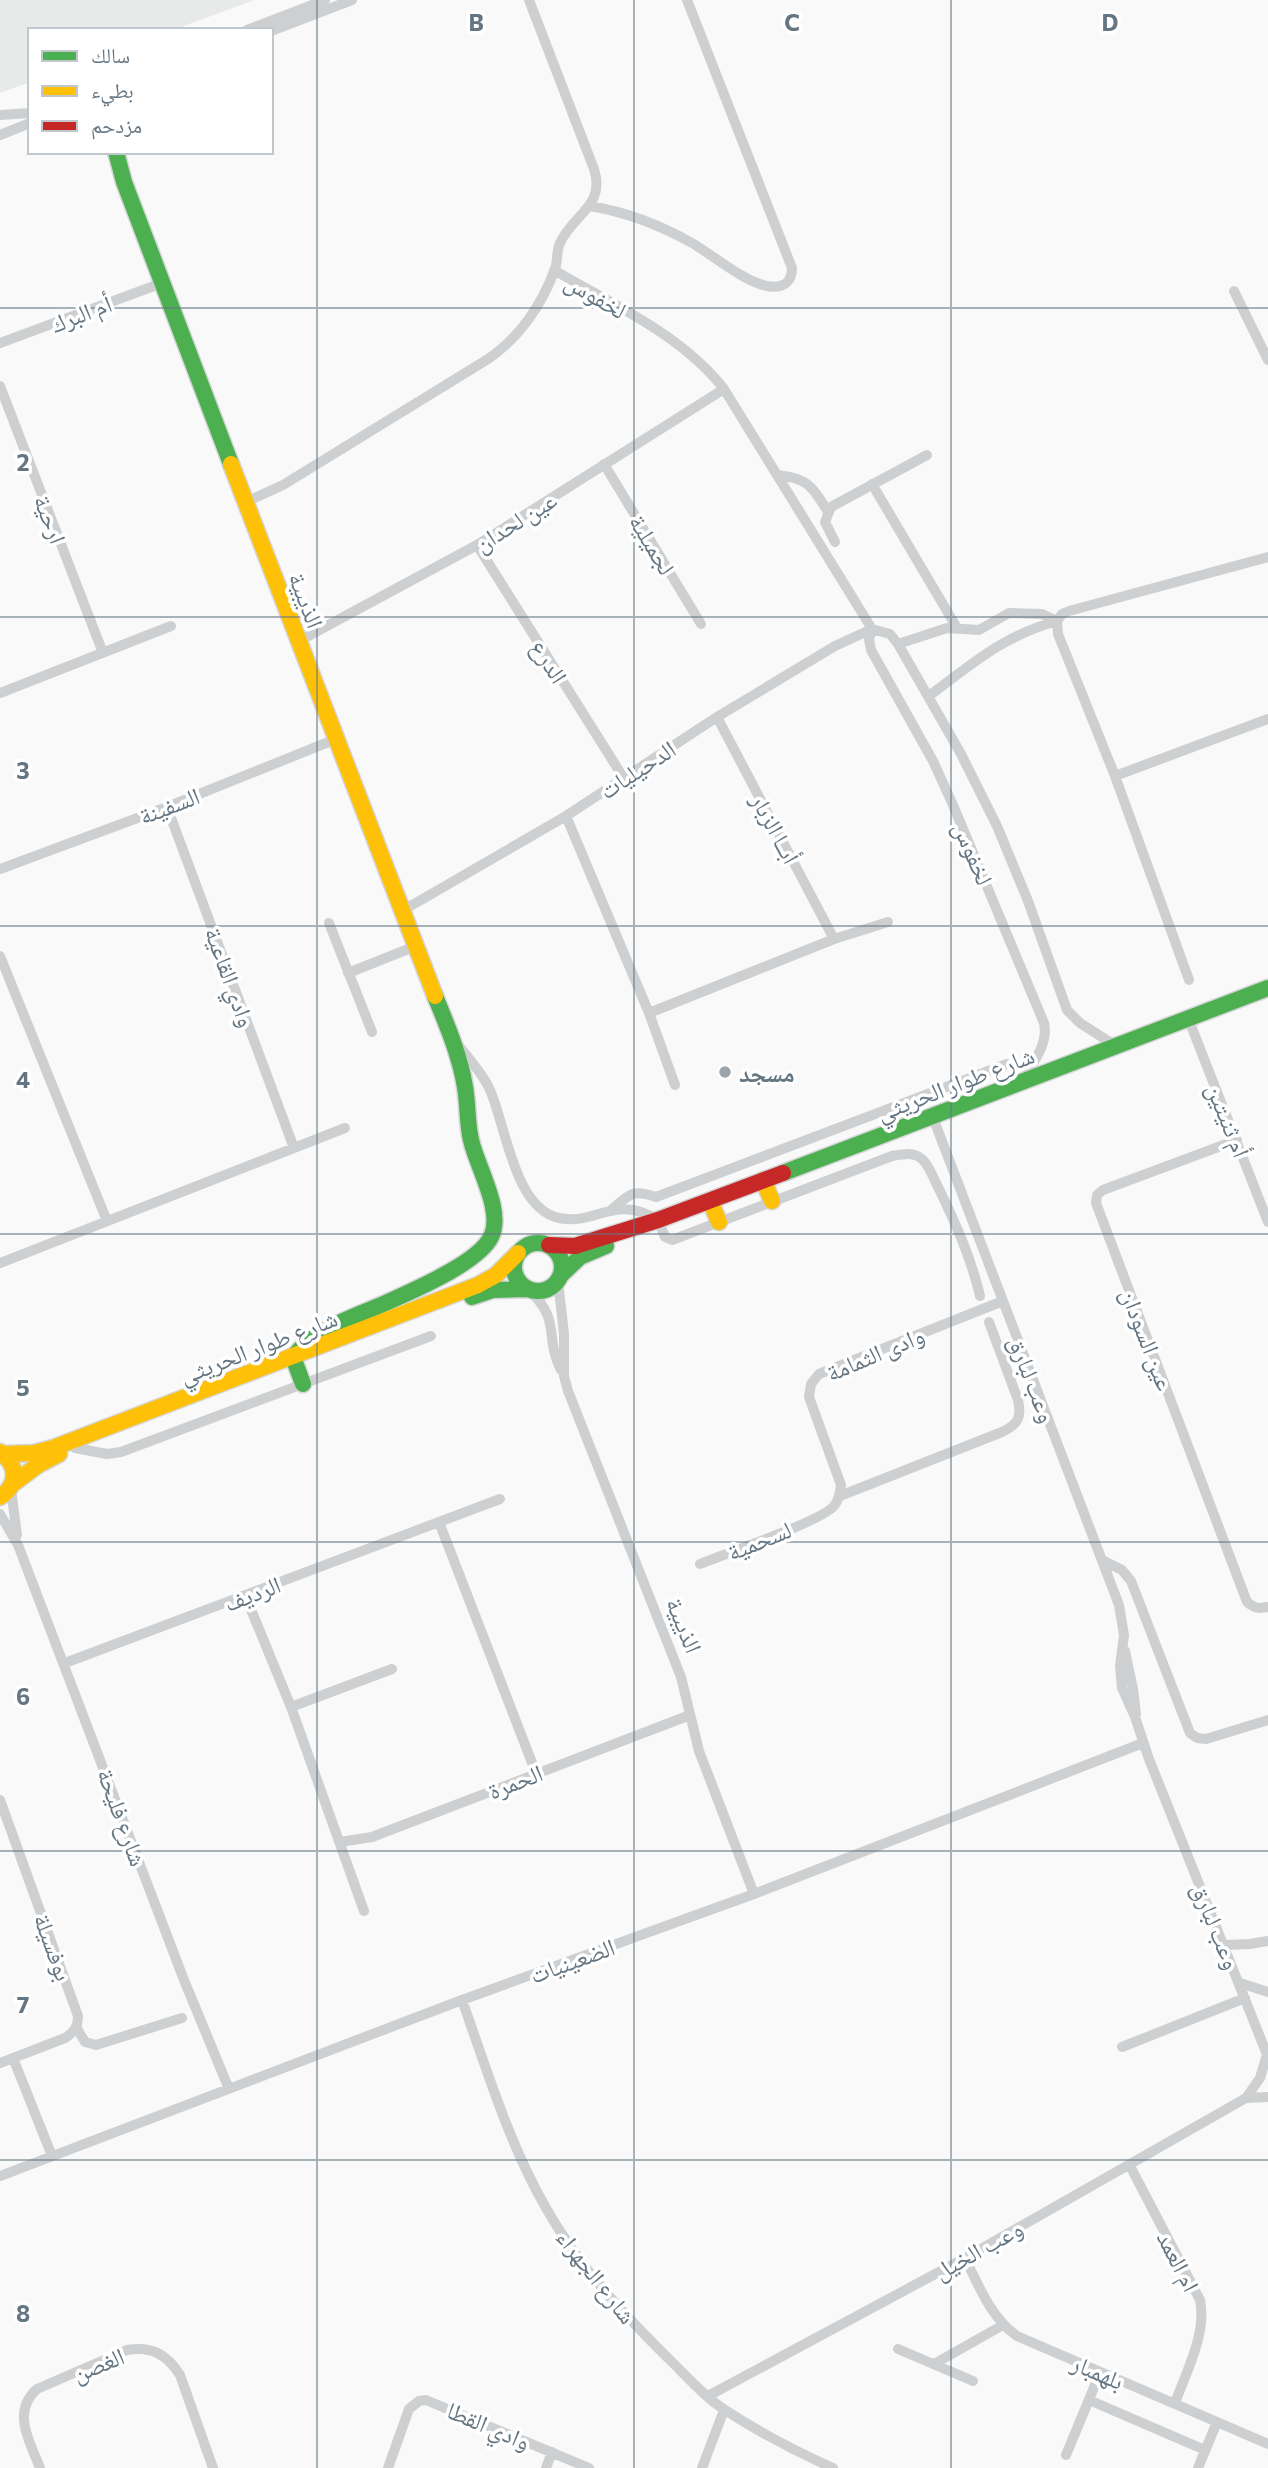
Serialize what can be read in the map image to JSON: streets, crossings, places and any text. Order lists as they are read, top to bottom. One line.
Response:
{"streets":{"street":["لخفوس","أم البرك","ارحية","عين لحدان","لجميلية","الذيبية","الدرع","الدحيليات","السفينة","أبــا الزبار","وادي القاعية","شارع طوار الحريثي","أم ثنيتين","عين السودان","وادى الثمامة","وعب لبارق","لسحمية","الرديف","الحمرة","شارع فليحة","بوفسيلة","الضعينيات","وعب الخيل","ام العمد","شارع الجهراء","الغصن","بلهمبار","وادي القطا"]},"crossings":[["لخفوس","عين لحدان"],["لخفوس","الذيبية"],["لخفوس","الدحيليات"],["لخفوس","شارع طوار الحريثي"],["أم البرك","الذيبية"],["عين لحدان","لجميلية"],["عين لحدان","الذيبية"],["عين لحدان","الدرع"],["الذيبية","الدحيليات"],["الذيبية","السفينة"],["الذيبية","شارع طوار الحريثي"],["الذيبية","الحمرة"],["الذيبية","الضعينيات"],["الدرع","الدحيليات"],["الدحيليات","أبــا الزبار"],["السفينة","وادي القاعية"],["شارع طوار الحريثي","أم ثنيتين"],["شارع طوار الحريثي","وعب لبارق"],["شارع طوار الحريثي","شارع فليحة"],["أم ثنيتين","عين السودان"],["وادى الثمامة","وعب لبارق"],["وادى الثمامة","لسحمية"],["وعب لبارق","الضعينيات"],["الرديف","شارع فليحة"],["شارع فليحة","الضعينيات"],["الضعينيات","شارع الجهراء"],["وعب الخيل","ام العمد"],["وعب الخيل","شارع الجهراء"],["وعب الخيل","بلهمبار"],["ام العمد","بلهمبار"]],"places":["مسجد"],"legend":["سالك","بطيء","مزدحم"],"grid":{"columns":["B","C","D"],"rows":["2","3","4","5","6","7","8"]}}
